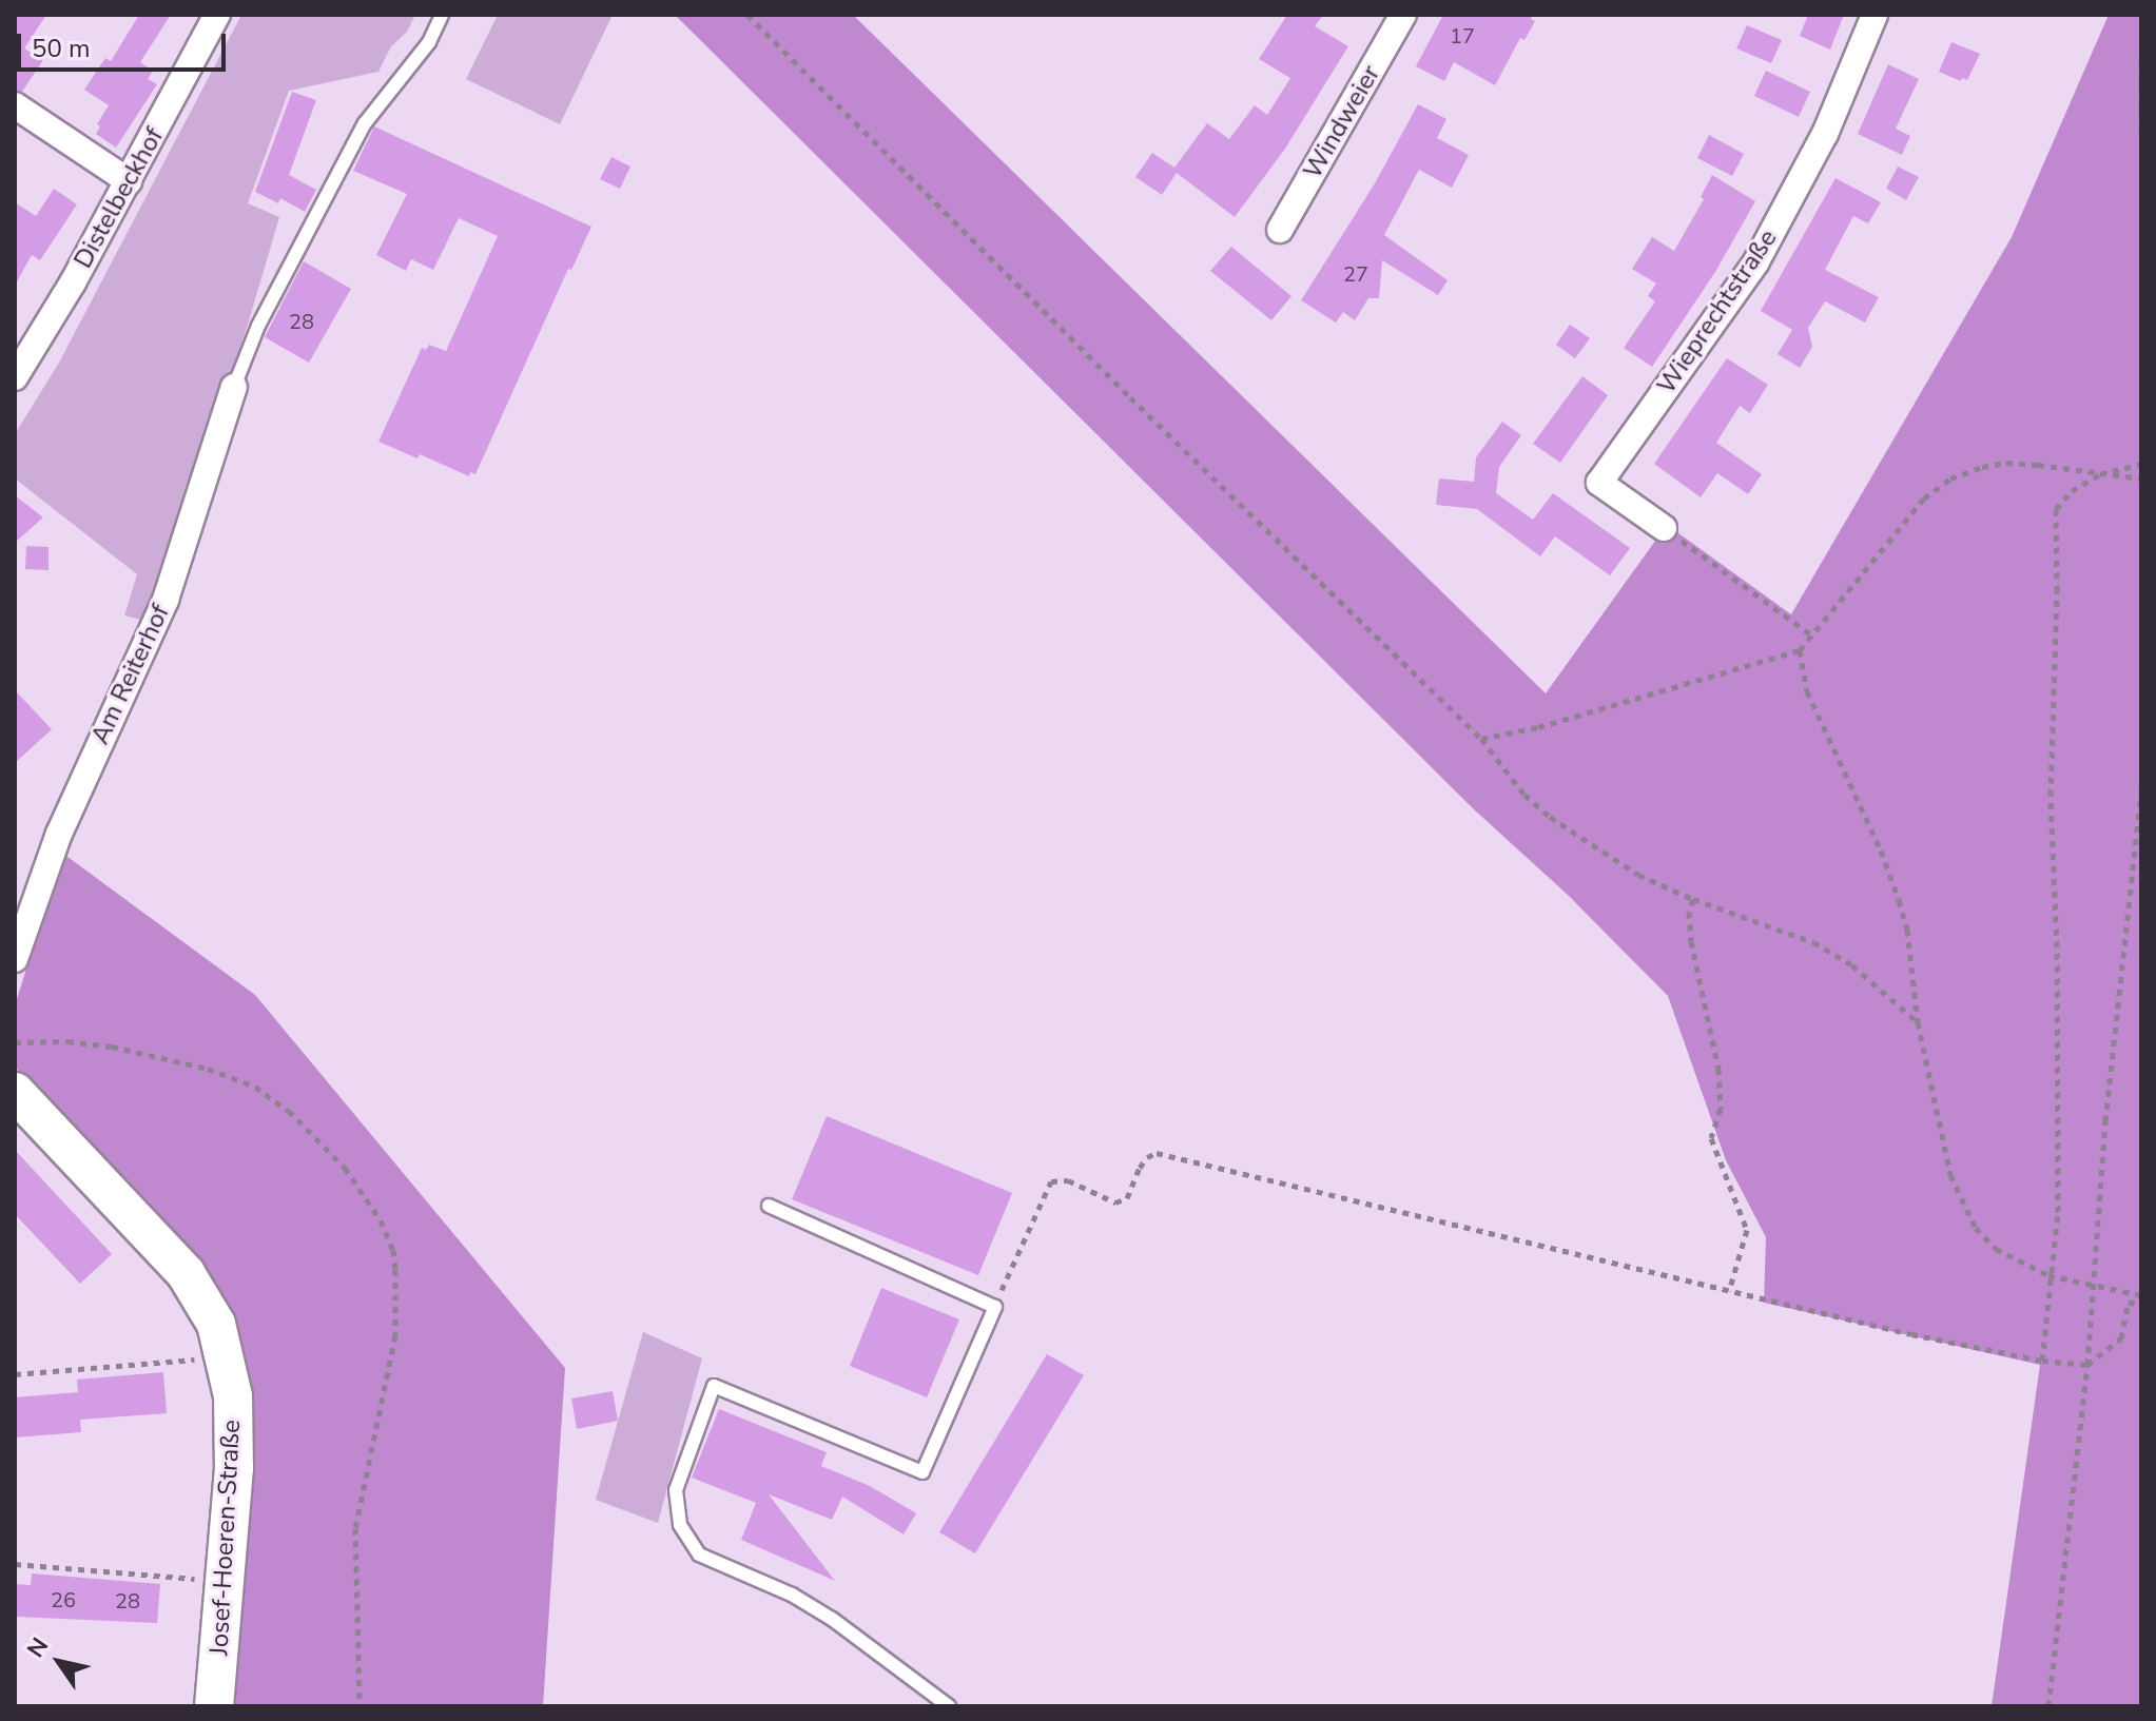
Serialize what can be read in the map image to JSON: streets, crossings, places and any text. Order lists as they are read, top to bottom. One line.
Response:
{"streets":{"street":["Windweier","Distelbeckhof","Wieprechtstraße","Am Reiterhof","Josef-Hoeren-Straße"]},"house_numbers":["17","27","28","26","28"],"scale_bar":"50 m","north":"top left"}
